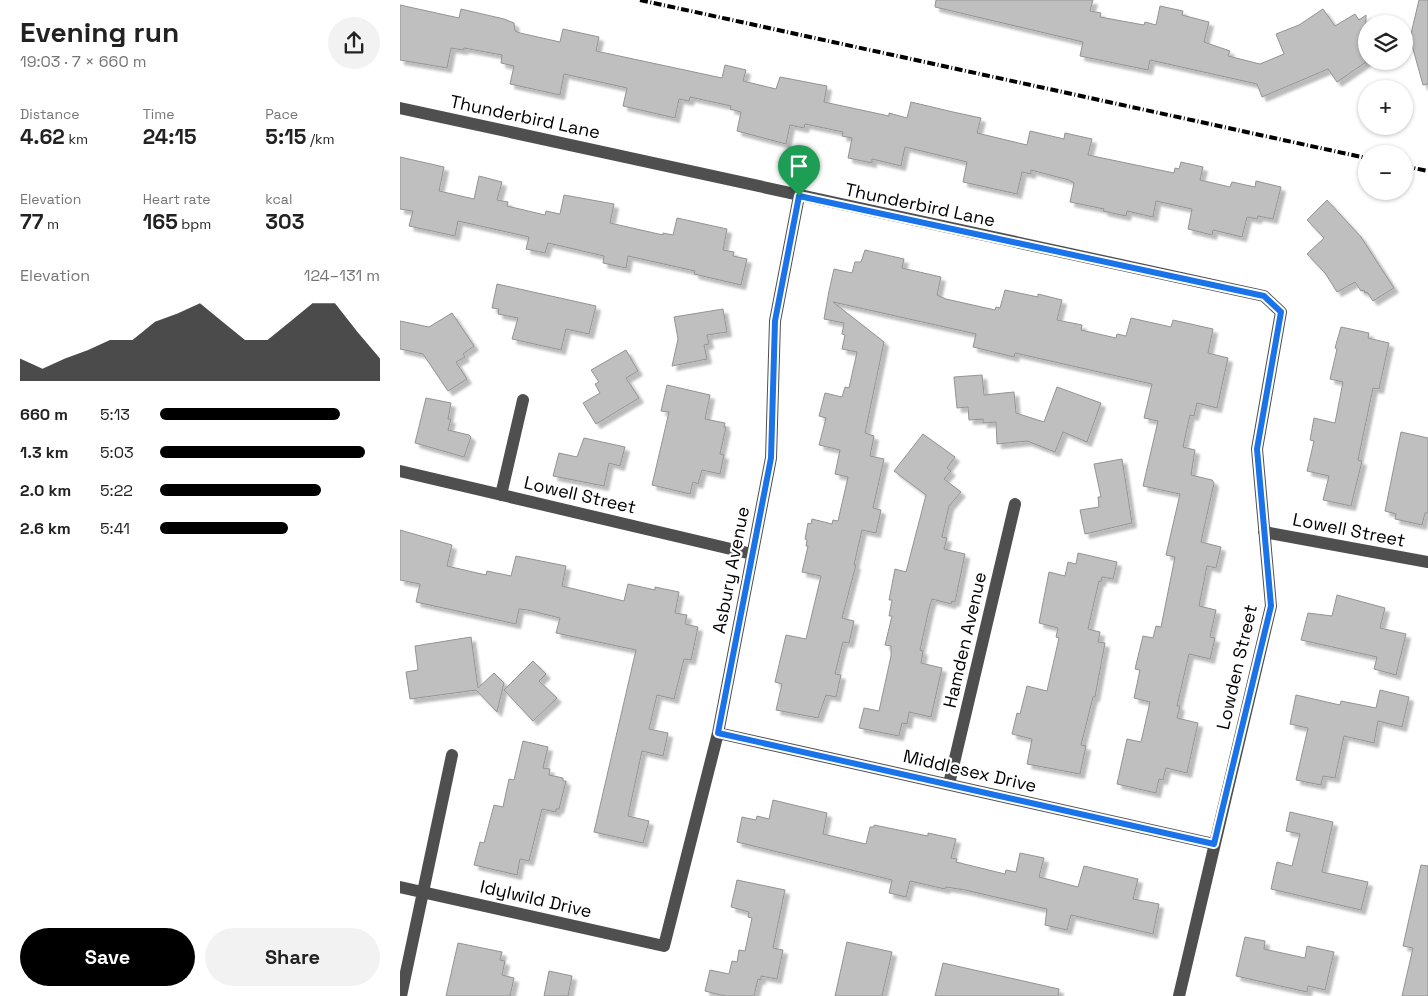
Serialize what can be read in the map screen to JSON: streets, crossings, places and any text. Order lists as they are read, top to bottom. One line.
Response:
{"streets":{"street":["Thunderbird Lane","Lowell Street","Asbury Avenue","Hamden Avenue","Lowden Street","Middlesex Drive","Idylwild Drive"]},"crossings":[["Thunderbird Lane","Asbury Avenue"],["Thunderbird Lane","Lowden Street"],["Lowell Street","Asbury Avenue"],["Lowell Street","Lowden Street"],["Asbury Avenue","Middlesex Drive"],["Asbury Avenue","Idylwild Drive"],["Hamden Avenue","Middlesex Drive"],["Lowden Street","Middlesex Drive"]],"page":{"heading":["Evening run","19:03 · 7 × 660 m"],"map_buttons":["+","−"],"stats":[["Distance","4.62 km"],["Time","24:15"],["Pace","5:15 /km"],["Elevation","77 m"],["Heart rate","165 bpm"],["kcal","303"]],"chart":["Elevation","124–131 m"],"list":[{"name":"660 m","note":"5:13"},{"name":"1.3 km","note":"5:03"},{"name":"2.0 km","note":"5:22"},{"name":"2.6 km","note":"5:41"}],"buttons":["Save","Share"]}}
